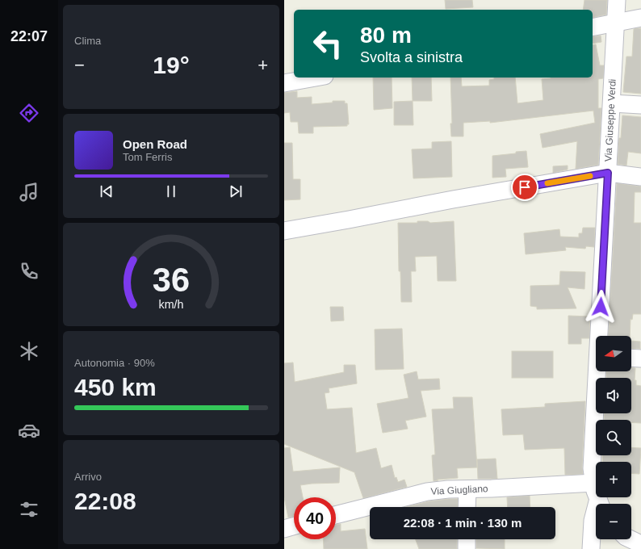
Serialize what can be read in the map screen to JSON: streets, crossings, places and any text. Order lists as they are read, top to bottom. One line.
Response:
{"streets":{"street":["Via Giuseppe Verdi","Via Giugliano"]},"crossings":[["Via Giuseppe Verdi","Via Giugliano"]],"north":"left","page":{"tabs":"22:07","tile":["Clima",["Autonomia · 90%","450 km"],["Arrivo","22:08"]],"turn":["80 m","Svolta a sinistra"],"heat":["−","19°","+"],"song":["Open Road","Tom Ferris"],"map_buttons":["+","−"],"limit":"40","trip":"22:08 · 1 min · 130 m","gauge":["36","km/h"]}}
